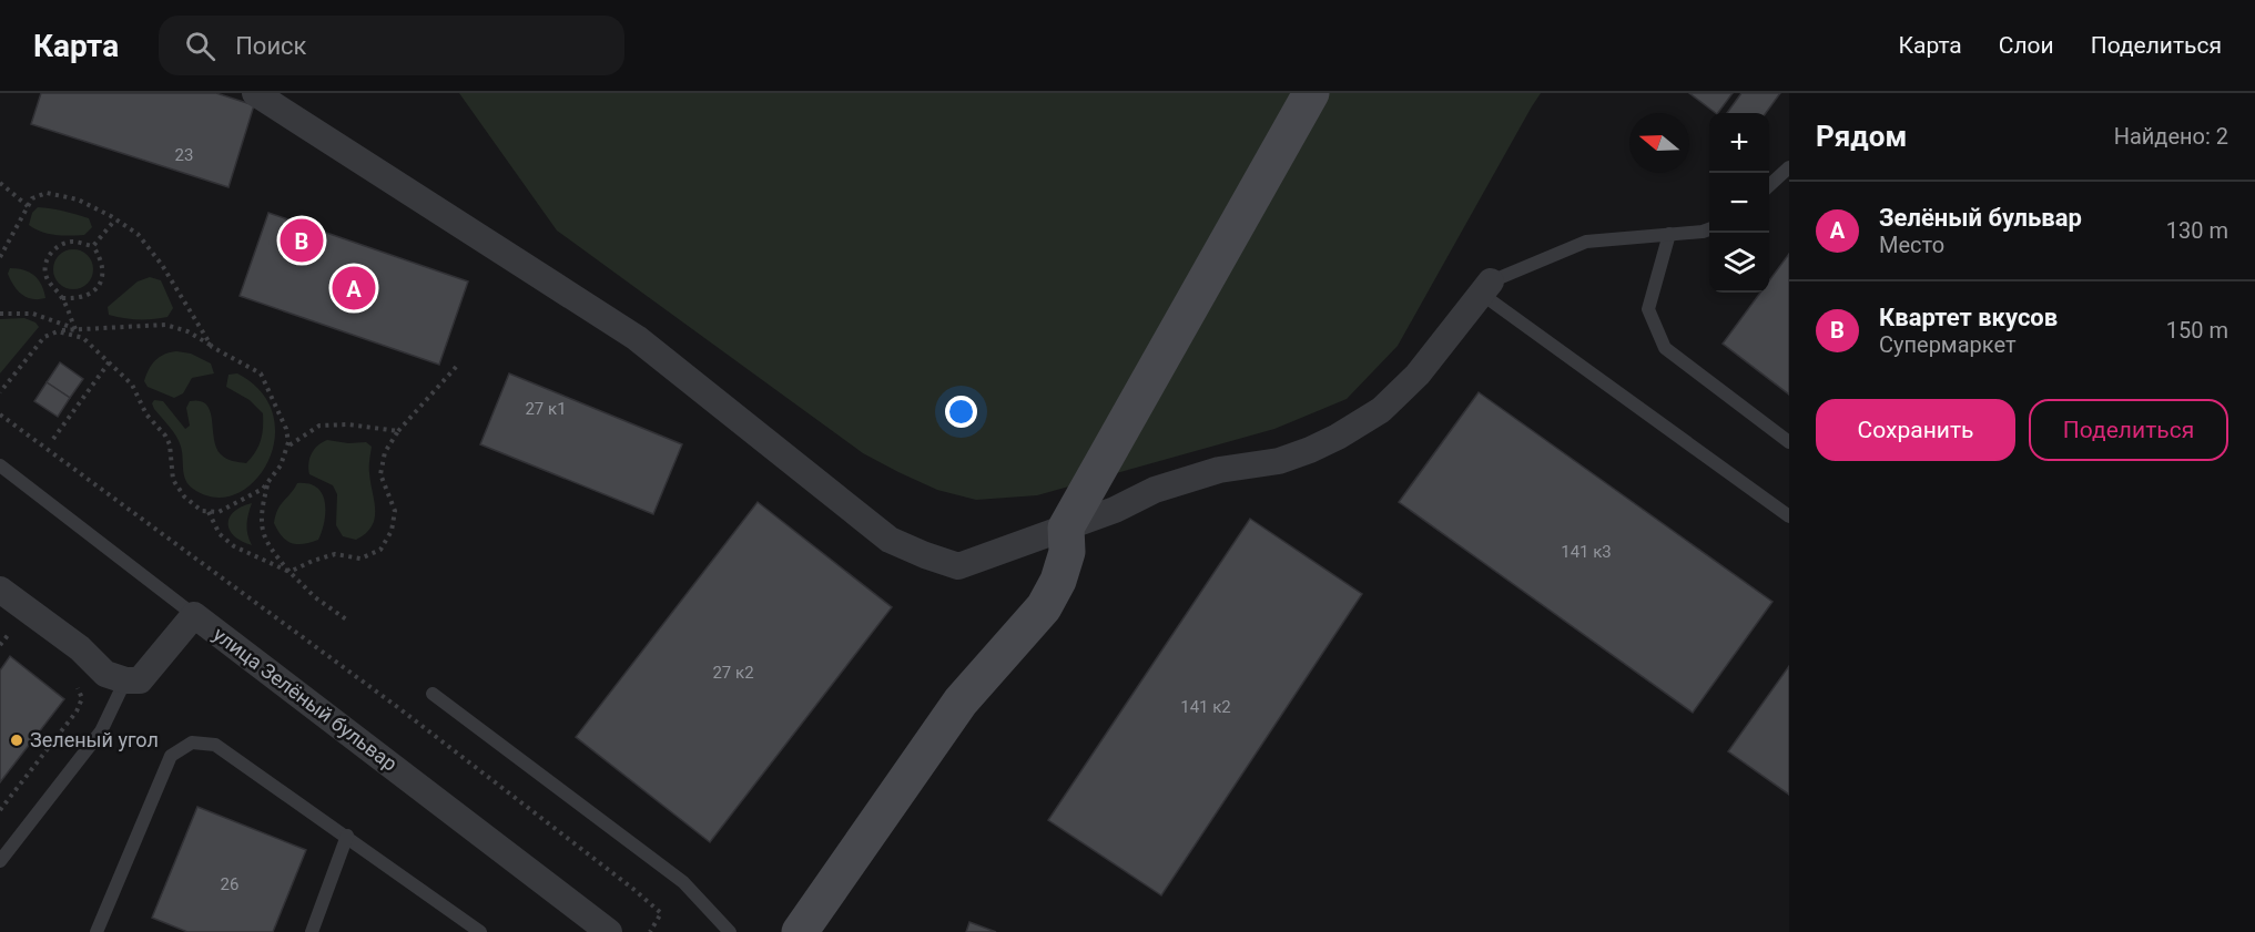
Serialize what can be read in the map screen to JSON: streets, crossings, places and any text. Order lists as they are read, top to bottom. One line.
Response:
{"streets":{"street":["улица Зелёный бульвар"]},"places":["Зеленый угол"],"house_numbers":["23","27 к1","141 к3","27 к2","141 к2","26"],"north":"left","page":{"header":"Карта","search":"Поиск","nav":["Карта","Слои","Поделиться"],"heading":["Рядом","Найдено: 2"],"map_buttons":["+","−"],"list":[{"mark":"A","name":"Зелёный бульвар","note":"Место","value":"130 m"},{"mark":"B","name":"Квартет вкусов","note":"Супермаркет","value":"150 m"}],"pins":["B","A"],"buttons":["Сохранить","Поделиться"]}}
